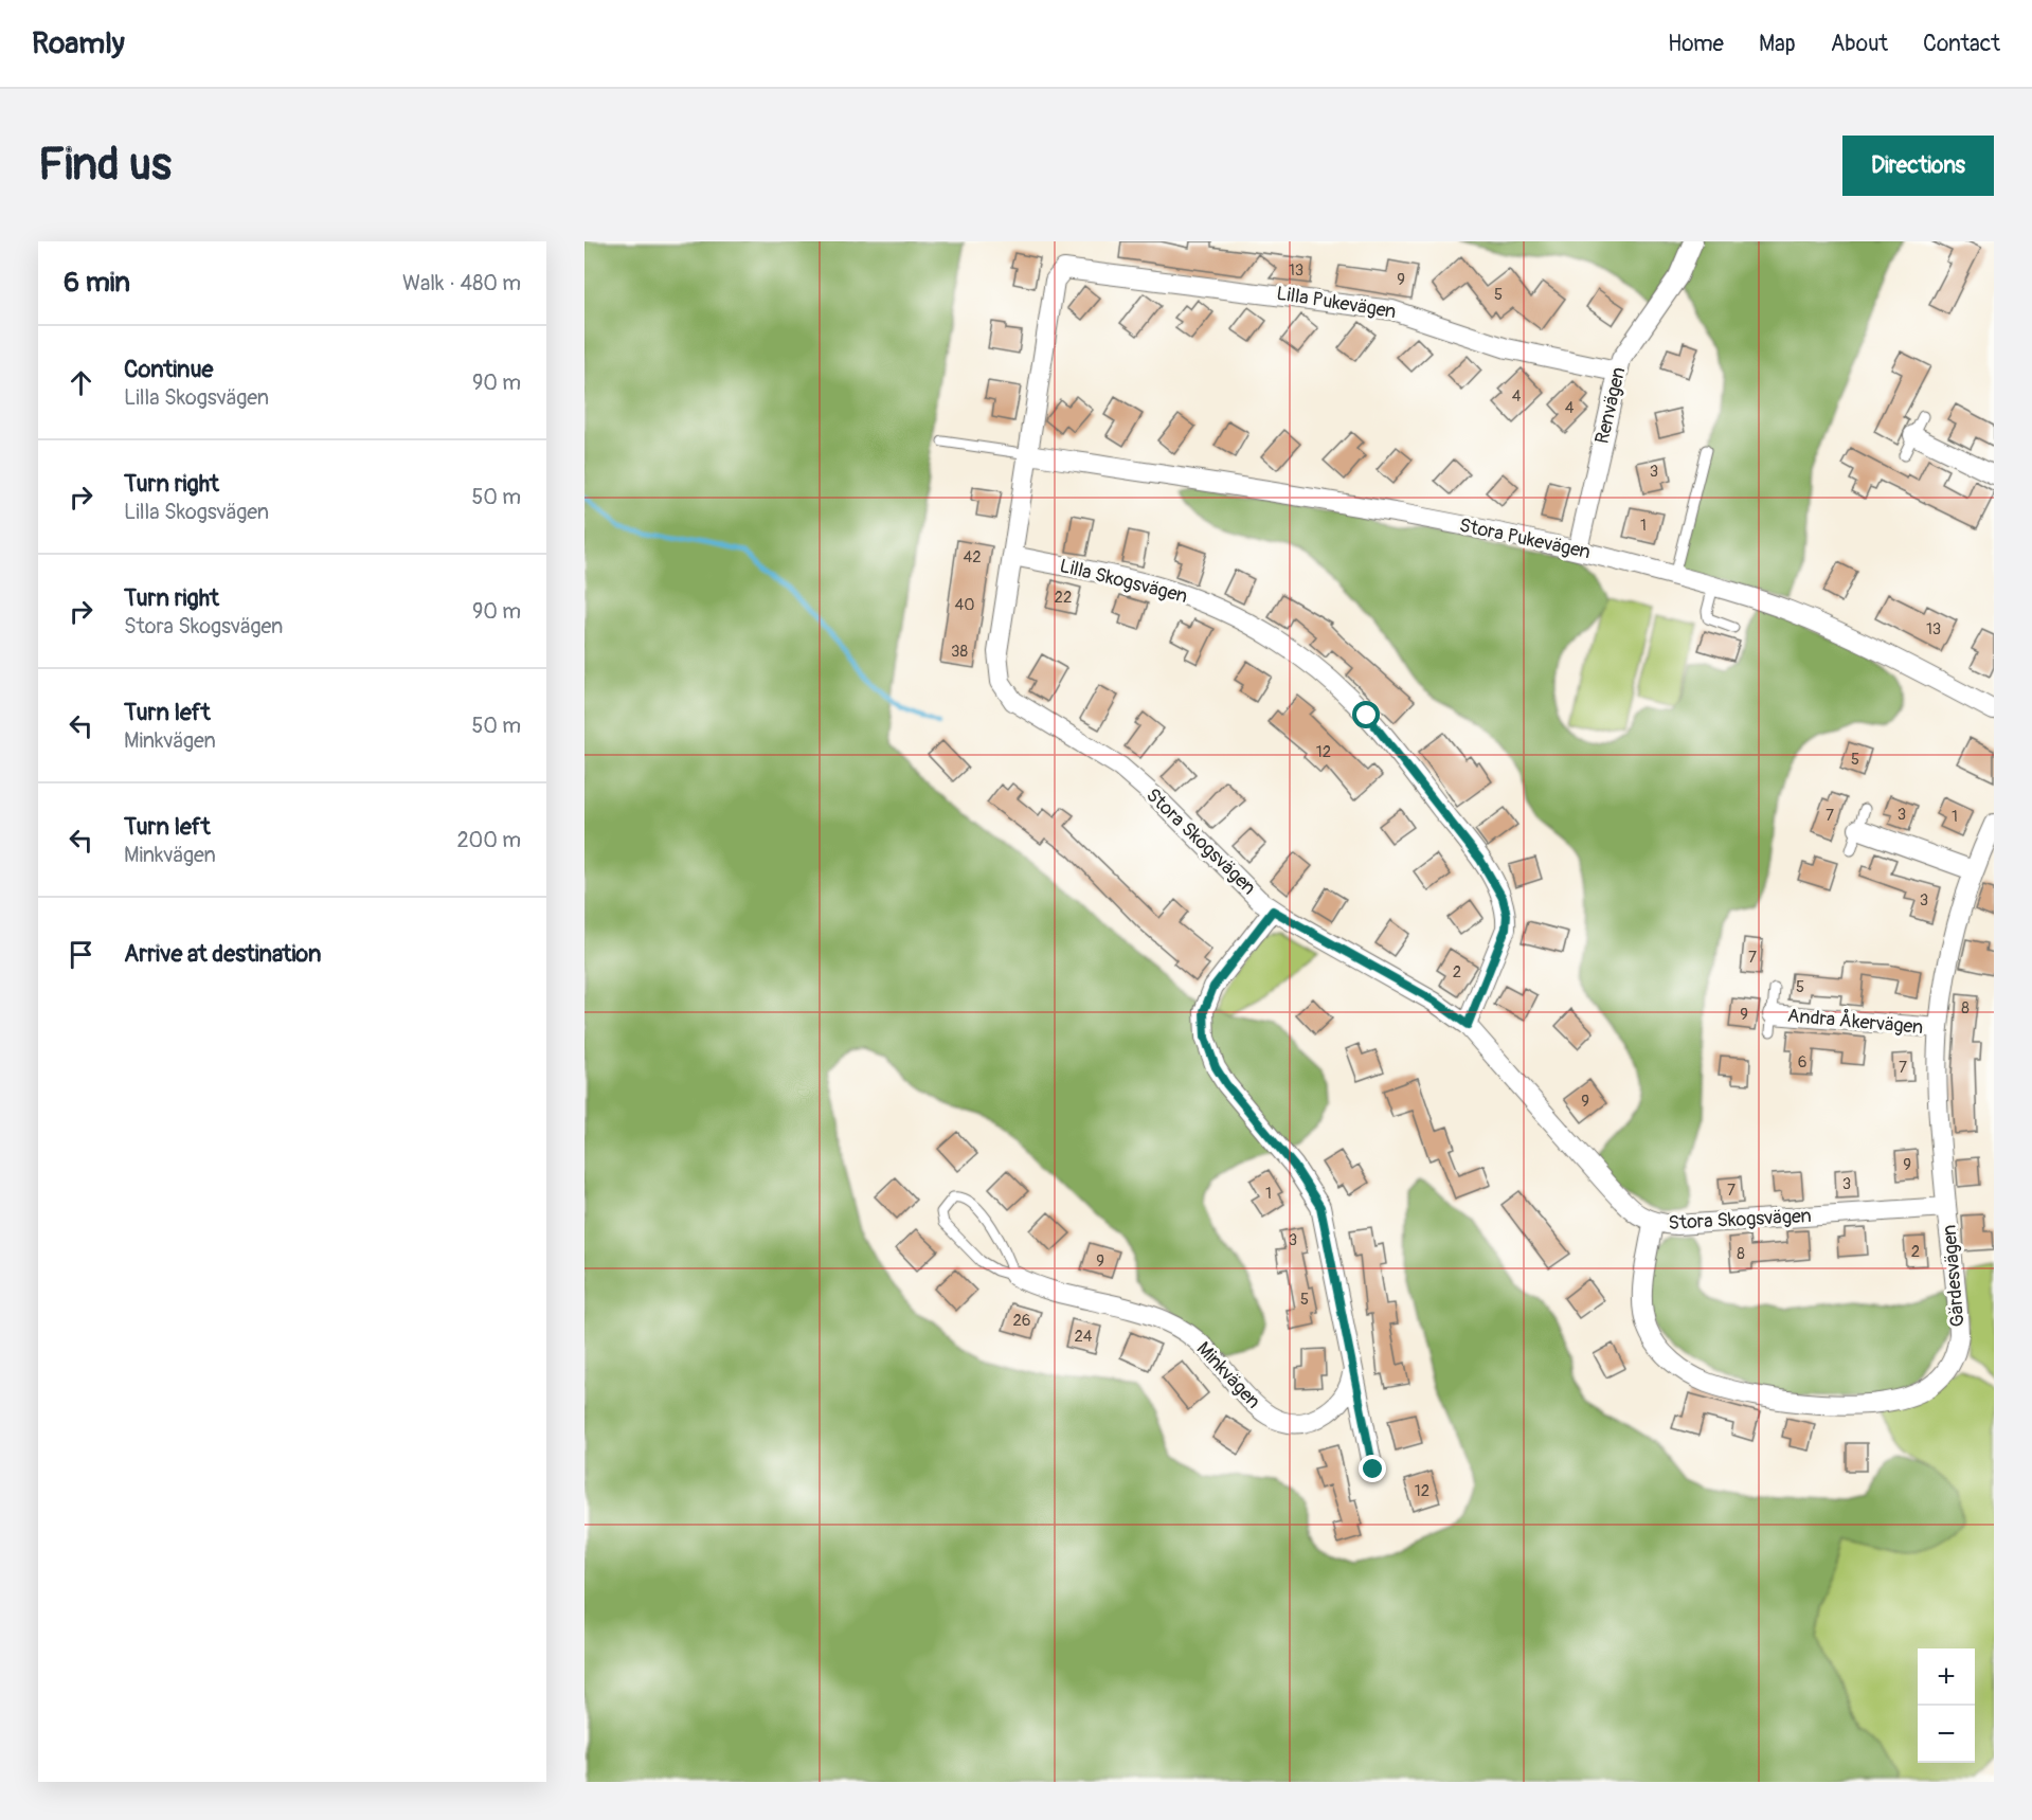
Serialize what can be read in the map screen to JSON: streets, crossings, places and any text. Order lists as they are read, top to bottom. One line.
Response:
{"streets":{"street":["Lilla Pukevägen","Renvägen","Stora Pukevägen","Lilla Skogsvägen","Stora Skogsvägen","Andra Åkervägen","Gärdesvägen","Minkvägen"]},"crossings":[["Lilla Pukevägen","Renvägen"],["Lilla Pukevägen","Stora Skogsvägen"],["Renvägen","Stora Pukevägen"],["Stora Pukevägen","Stora Skogsvägen"],["Lilla Skogsvägen","Stora Skogsvägen"],["Stora Skogsvägen","Gärdesvägen"],["Andra Åkervägen","Gärdesvägen"]],"house_numbers":["13","9","5","4","4","3","1","42","22","40","13","38","12","5","3","7","1","3","7","2","5","8","9","6","7","9","9","3","7","1","3","2","8","9","5","26","24","12"],"page":{"header":"Roamly","nav":["Home","Map","About","Contact"],"buttons":"Directions","title":"Find us","heading":["6 min","Walk · 480 m"],"list":[["Continue","Lilla Skogsvägen","90 m"],["Turn right","Lilla Skogsvägen","50 m"],["Turn right","Stora Skogsvägen","90 m"],["Turn left","Minkvägen","50 m"],["Turn left","Minkvägen","200 m"],"Arrive at destination"],"map_buttons":["+","−"]}}
